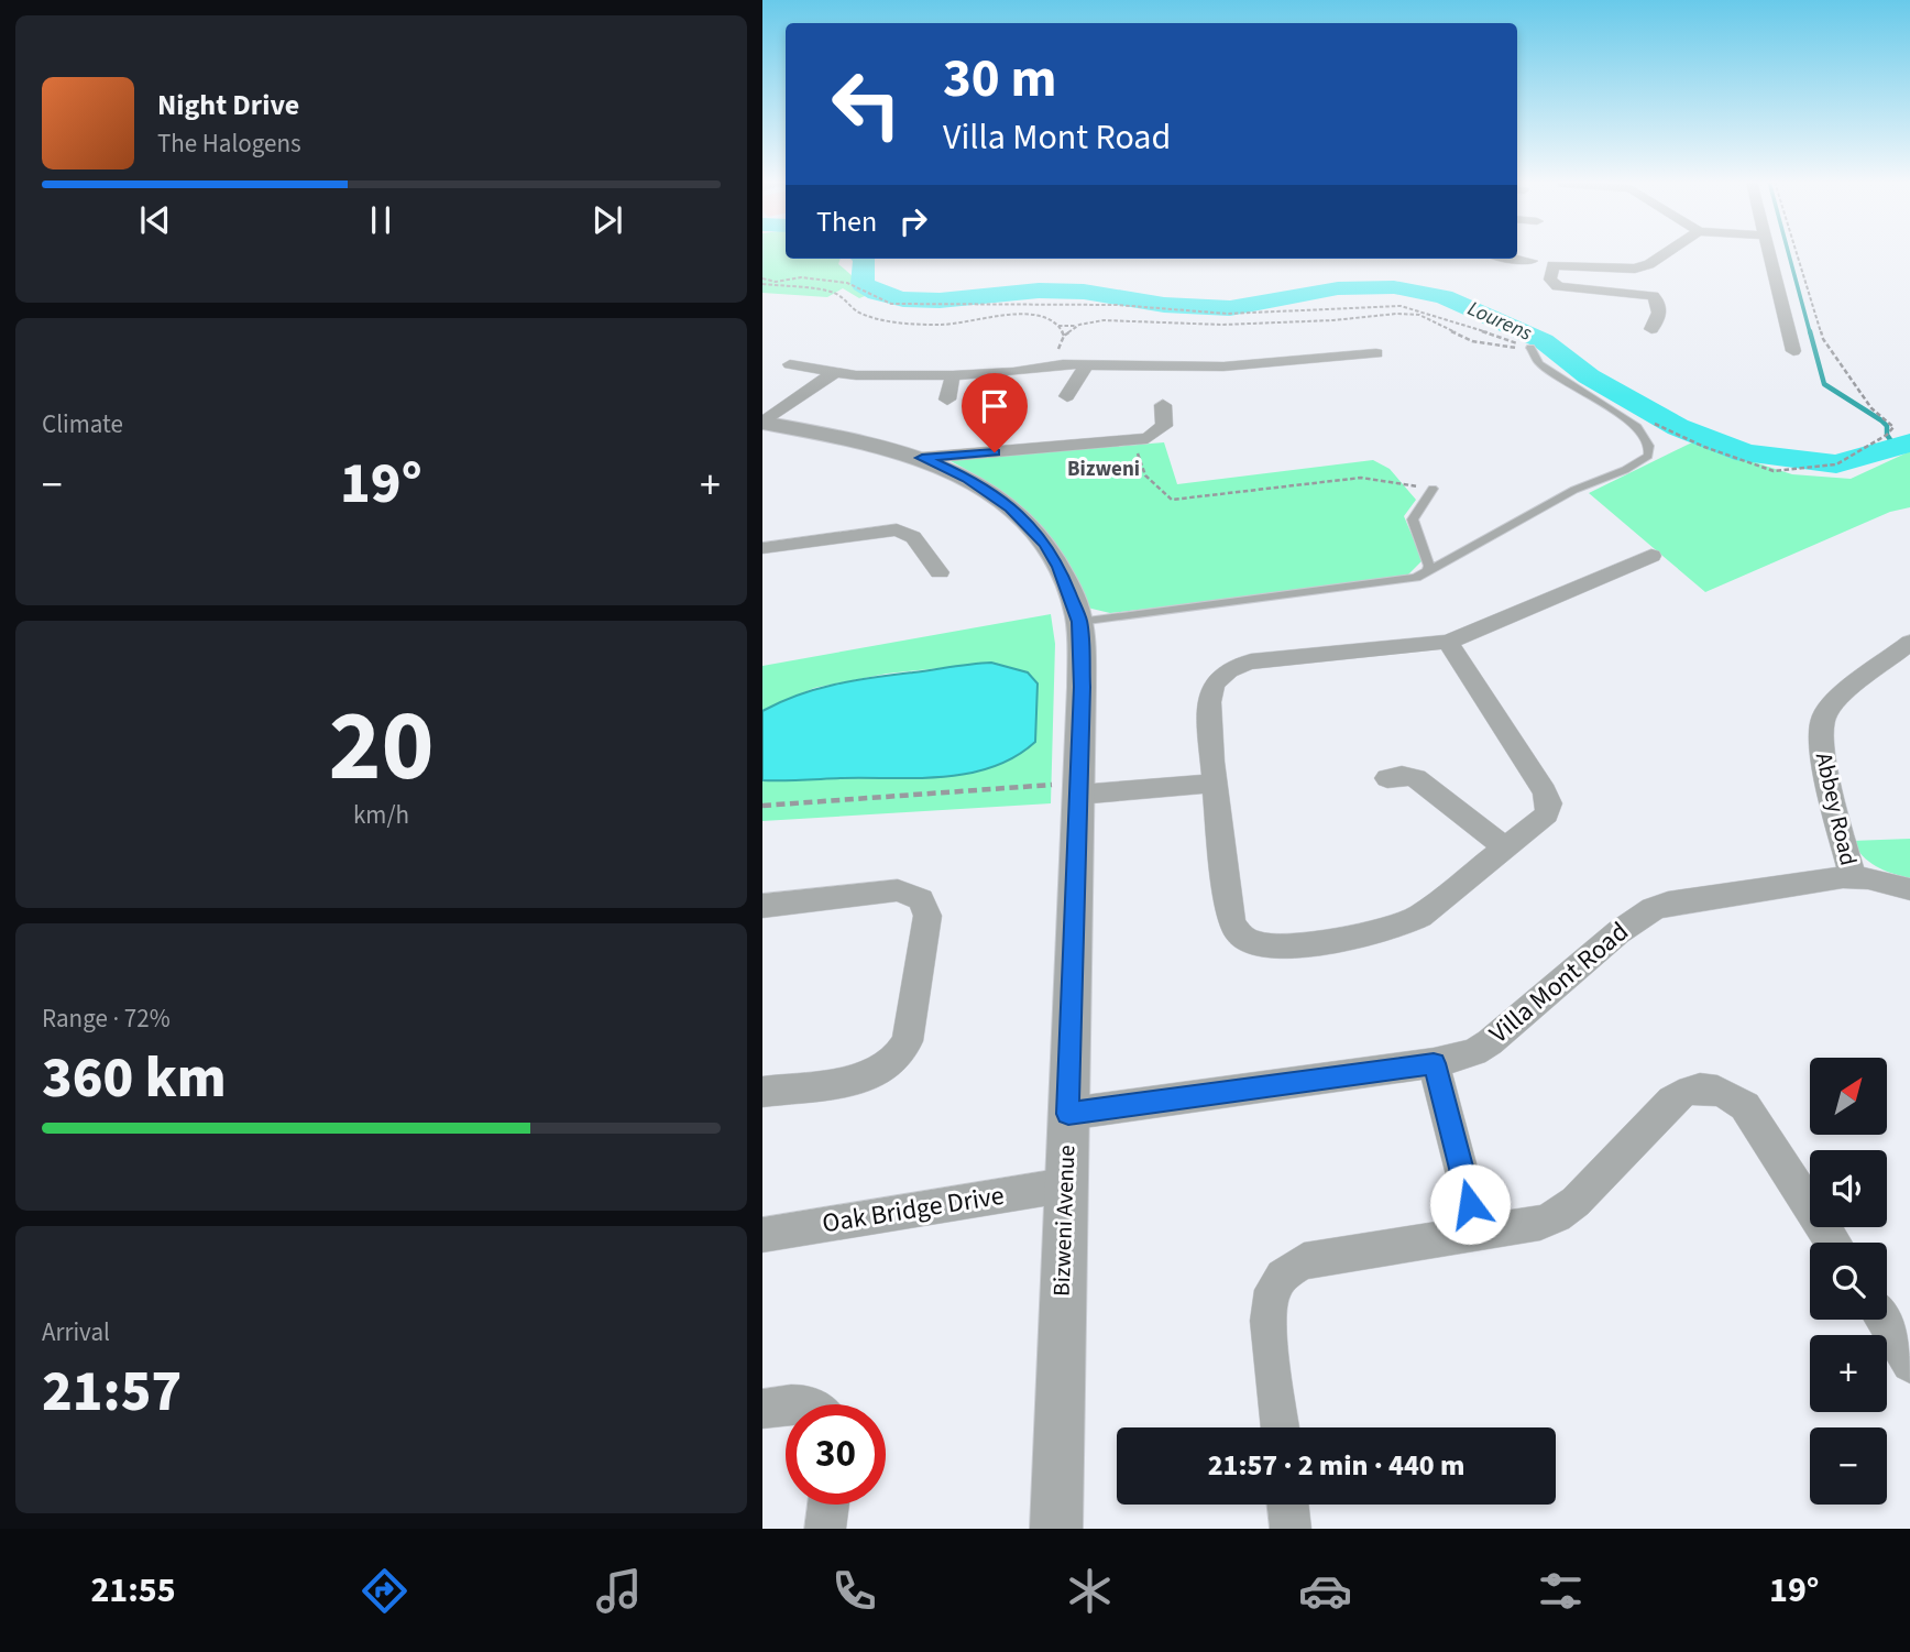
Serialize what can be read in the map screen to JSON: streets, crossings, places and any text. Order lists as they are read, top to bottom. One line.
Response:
{"streets":{"street":["Abbey Road","Villa Mont Road","Oak Bridge Drive","Bizweni Avenue"]},"crossings":[["Abbey Road","Villa Mont Road"],["Villa Mont Road","Bizweni Avenue"],["Oak Bridge Drive","Bizweni Avenue"]],"districts":["Bizweni"],"water":["Lourens"],"north":"top right","page":{"turn":["30 m","Villa Mont Road"],"song":["Night Drive","The Halogens"],"then":"Then","tile":["Climate",["20","km/h"],["Range · 72%","360 km"],["Arrival","21:57"]],"heat":["−","19°","+"],"map_buttons":["+","−"],"limit":"30","trip":"21:57 · 2 min · 440 m","tabs":["21:55","19°"]}}
